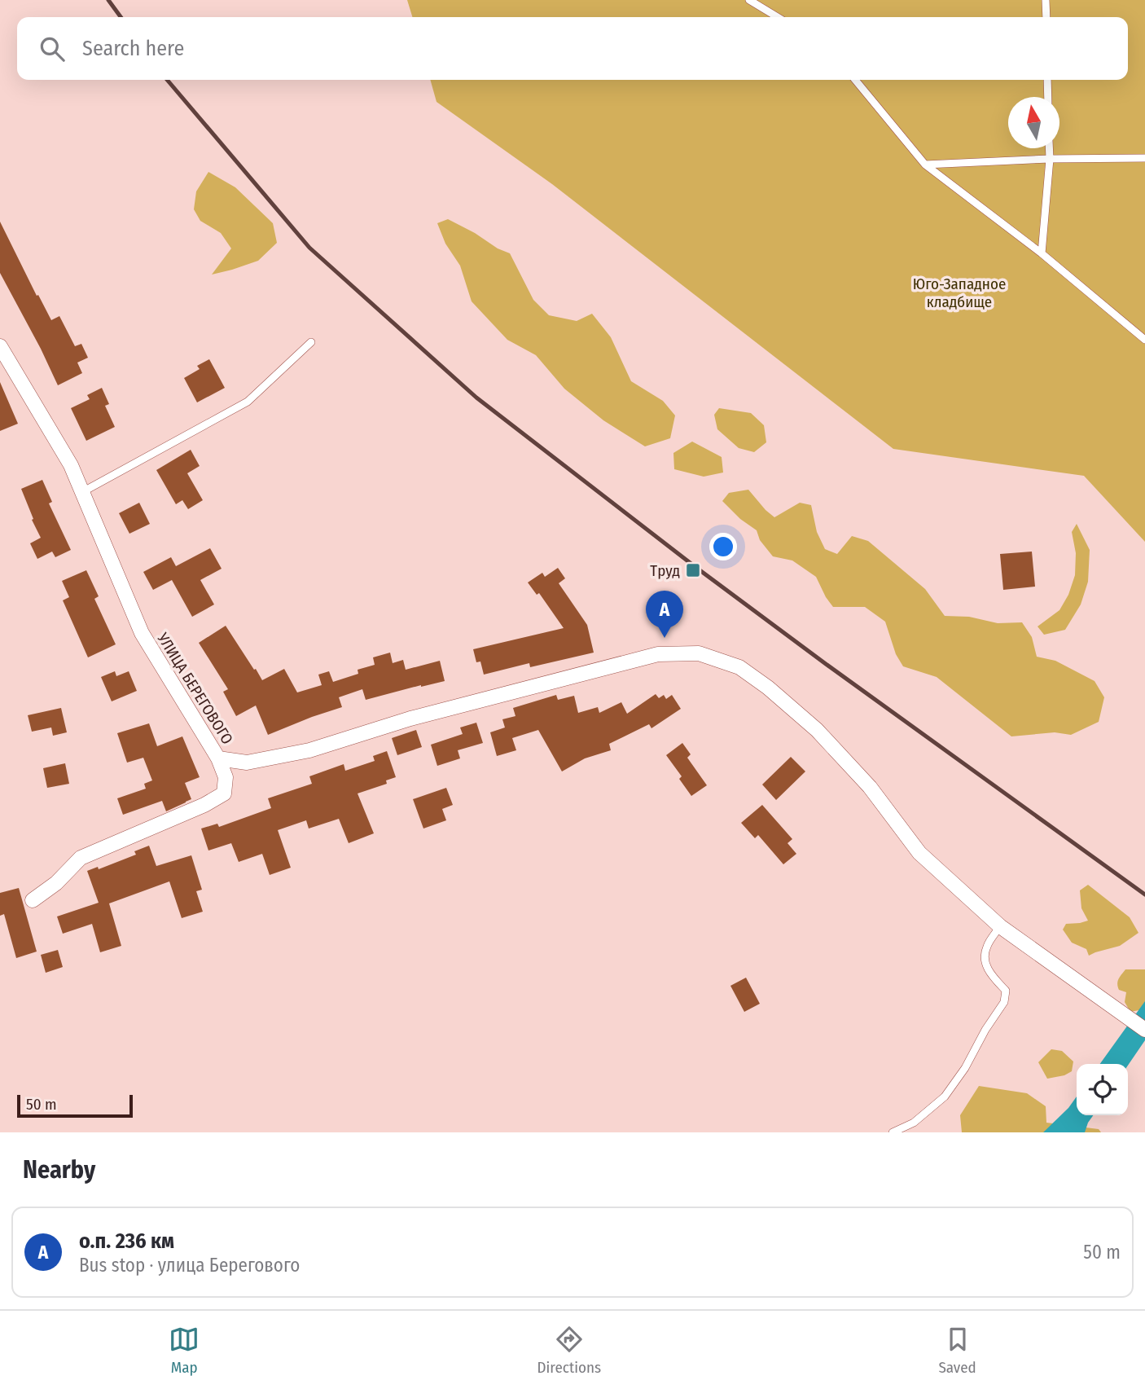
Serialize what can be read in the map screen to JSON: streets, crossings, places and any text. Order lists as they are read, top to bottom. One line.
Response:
{"streets":{"street":["УЛИЦА БЕРЕГОВОГО"]},"parks":["Юго-Западное кладбище"],"places":{"transit":["Труд"]},"scale_bar":"50 m","north":"top","page":{"search":"Search here","pins":"A","scale":"50 m","heading":"Nearby","list":[{"mark":"A","name":"о.п. 236 км","note":"Bus stop · улица Берегового","value":"50 m"}],"nav":["Map","Directions","Saved"]}}
